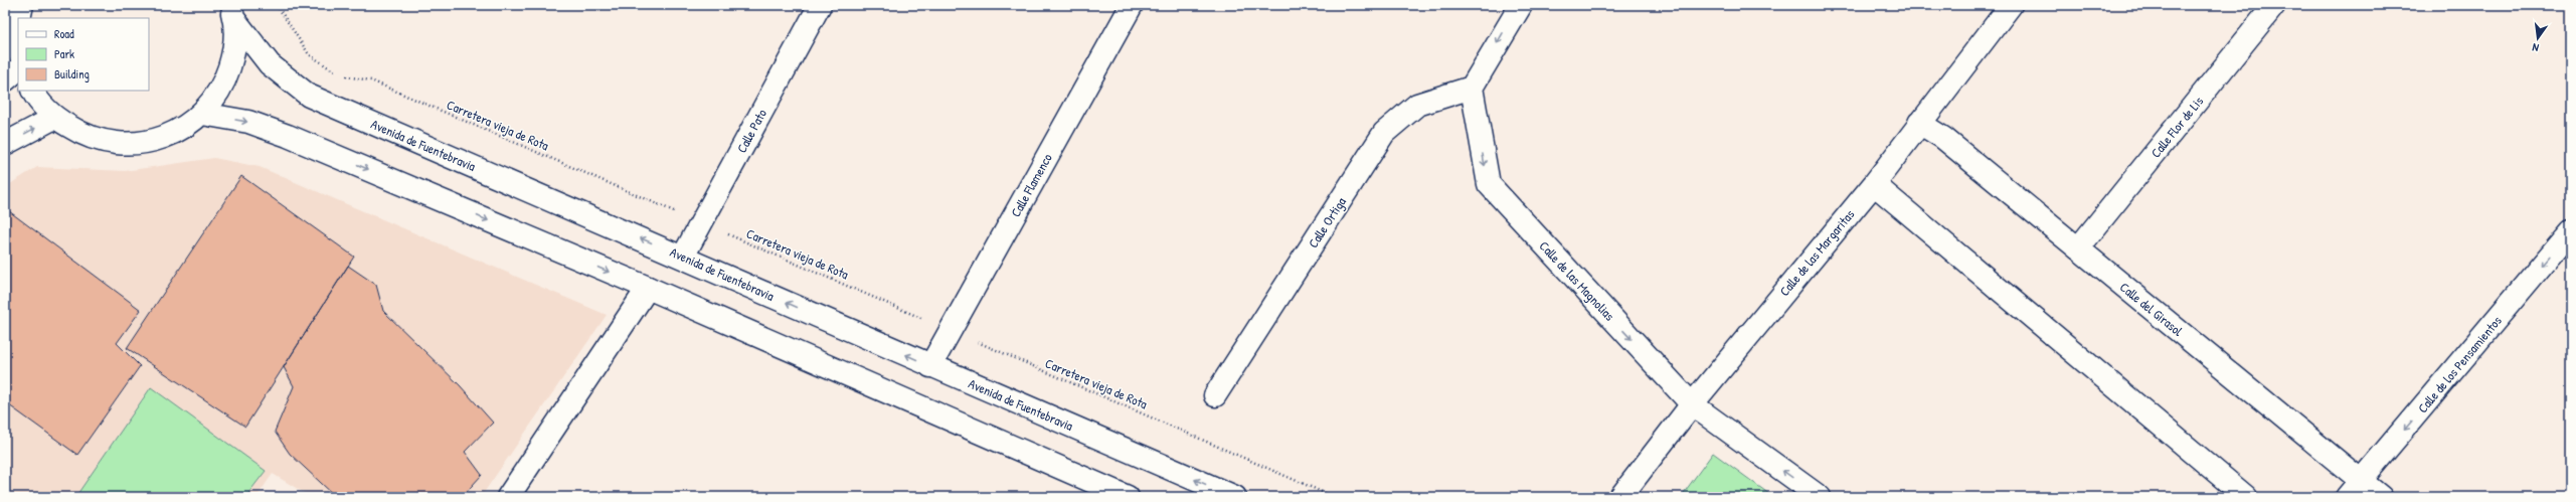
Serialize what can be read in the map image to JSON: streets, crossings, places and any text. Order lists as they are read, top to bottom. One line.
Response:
{"streets":{"street":["Calle Flor de Lis","Calle Pato","Avenida de Fuentebravia","Calle Flamenco","Calle Ortiga","Calle de las Margaritas","Calle de las Magnolias","Calle del Girasol","Calle de los Pensamientos"],"path":["Carretera vieja de Rota"]},"crossings":[["Carretera vieja de Rota","Calle Pato"],["Carretera vieja de Rota","Calle Flamenco"],["Calle Flor de Lis","Calle del Girasol"],["Calle Pato","Avenida de Fuentebravia"],["Avenida de Fuentebravia","Calle Flamenco"],["Calle Ortiga","Calle de las Magnolias"],["Calle de las Margaritas","Calle de las Magnolias"],["Calle de las Margaritas","Calle del Girasol"],["Calle del Girasol","Calle de los Pensamientos"]],"one_way":["Calle de los Pensamientos"],"legend":["Road","Park","Building"],"north":"bottom"}
